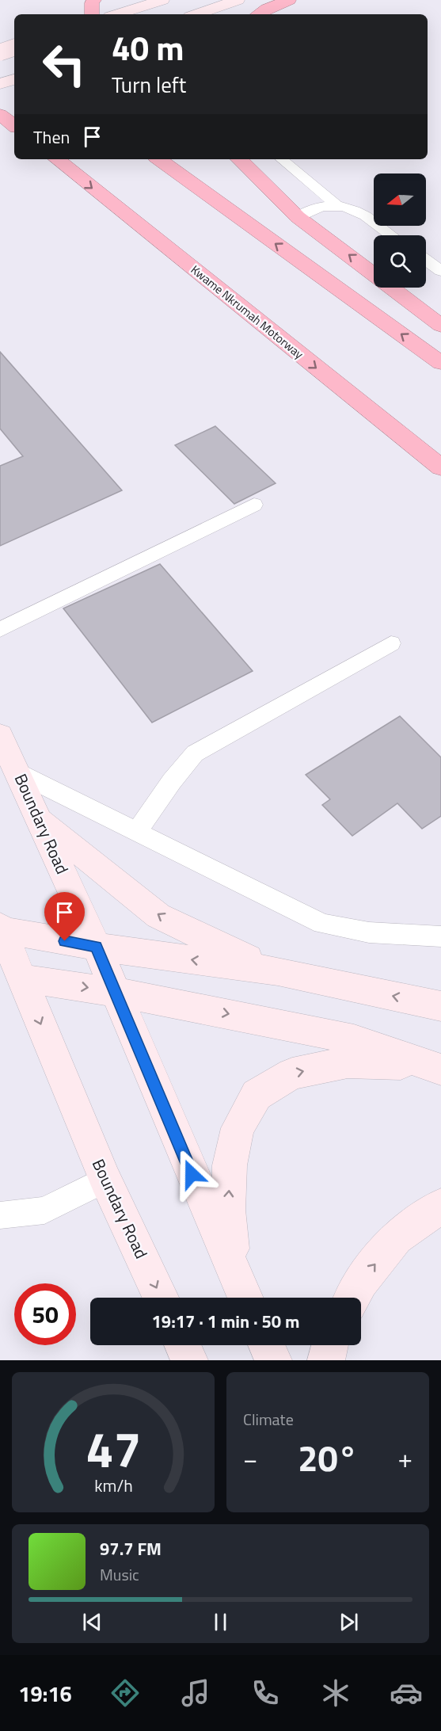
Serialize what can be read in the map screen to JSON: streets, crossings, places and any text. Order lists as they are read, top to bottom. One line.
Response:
{"streets":{"highway":["Kwame Nkrumah Motorway"],"main road":["Boundary Road"]},"north":"left","page":{"turn":["40 m","Turn left"],"then":"Then","limit":"50","trip":"19:17 · 1 min · 50 m","tile":"Climate","heat":["−","20°","+"],"song":["97.7 FM","Music"],"tabs":"19:16","gauge":["47","km/h"]}}
